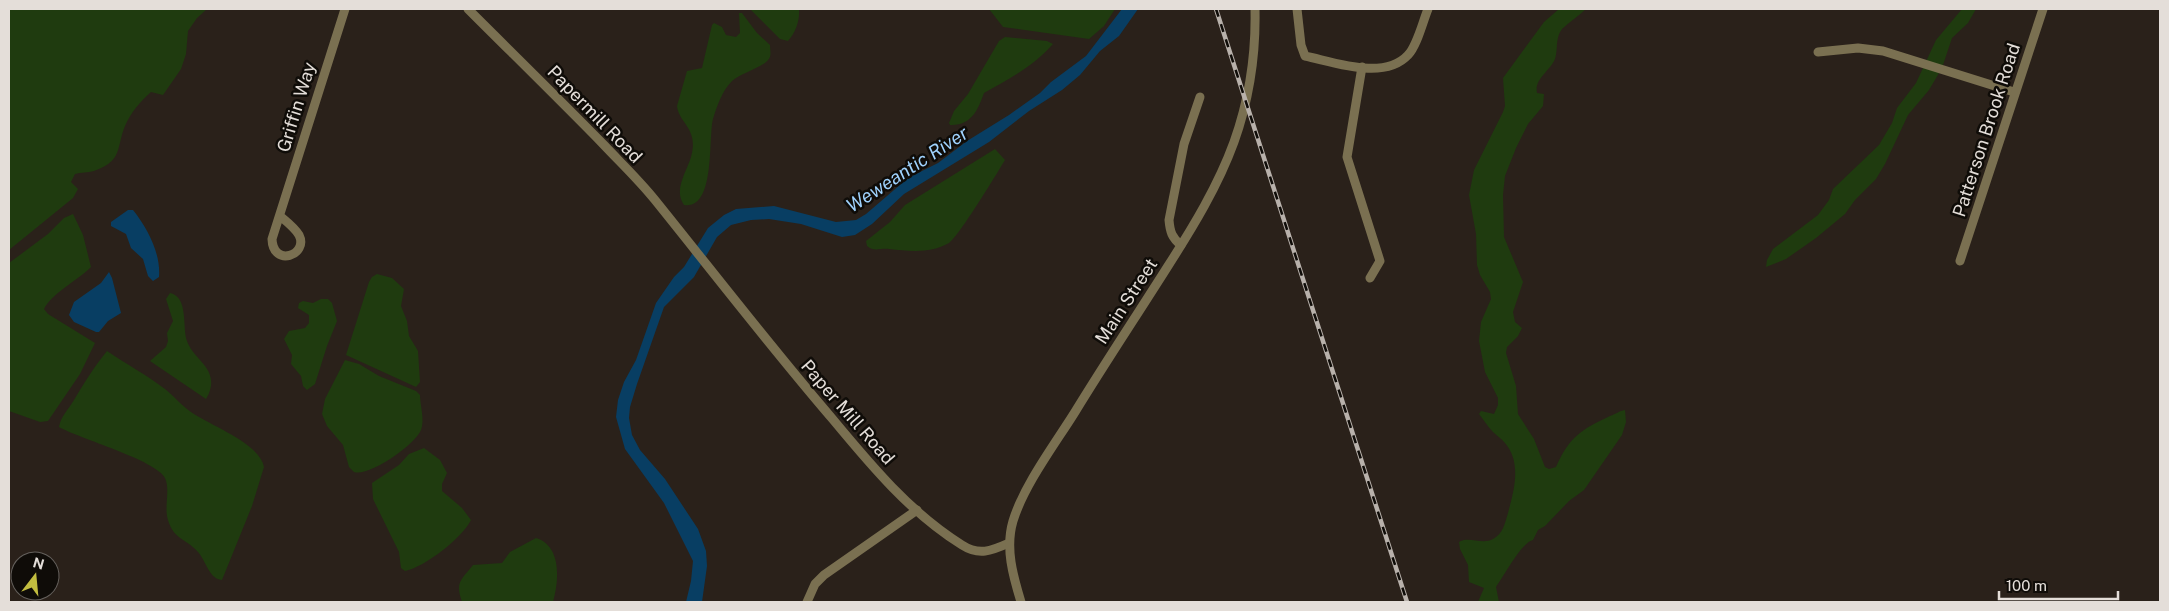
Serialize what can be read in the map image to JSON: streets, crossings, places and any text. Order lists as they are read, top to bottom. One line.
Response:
{"streets":{"street":["Griffin Way","Papermill Road","Patterson Brook Road","Main Street","Paper Mill Road"]},"crossings":[["Papermill Road","Paper Mill Road"],["Main Street","Paper Mill Road"]],"water":["Weweantic River"],"scale_bar":"100 m","north":"top"}
